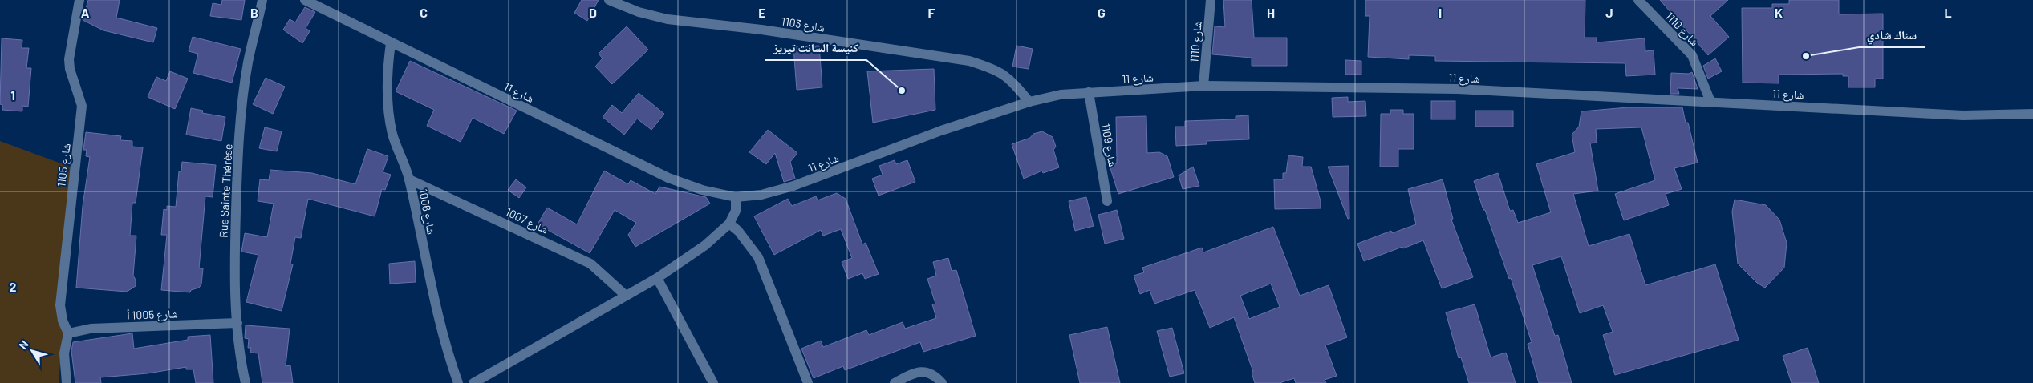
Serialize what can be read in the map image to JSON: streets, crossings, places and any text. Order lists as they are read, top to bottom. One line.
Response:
{"streets":{"street":["شارع 1103","شارع 1110","شارع 11","شارع 1109","شارع 1105","Rue Sainte Thérèse","شارع 1006","شارع 1007","شارع 1005 أ"]},"crossings":[["شارع 1103","شارع 11"],["شارع 1110","شارع 11"],["شارع 11","شارع 1109"],["شارع 11","شارع 1006"],["شارع 1105","شارع 1005 أ"],["Rue Sainte Thérèse","شارع 1005 أ"],["شارع 1006","شارع 1007"]],"places":["سناك شادي","كنيسة السانت تيريز"],"north":"top left","grid":{"columns":["A","B","C","D","E","F","G","H","I","J","K","L"],"rows":["1","2"]}}
